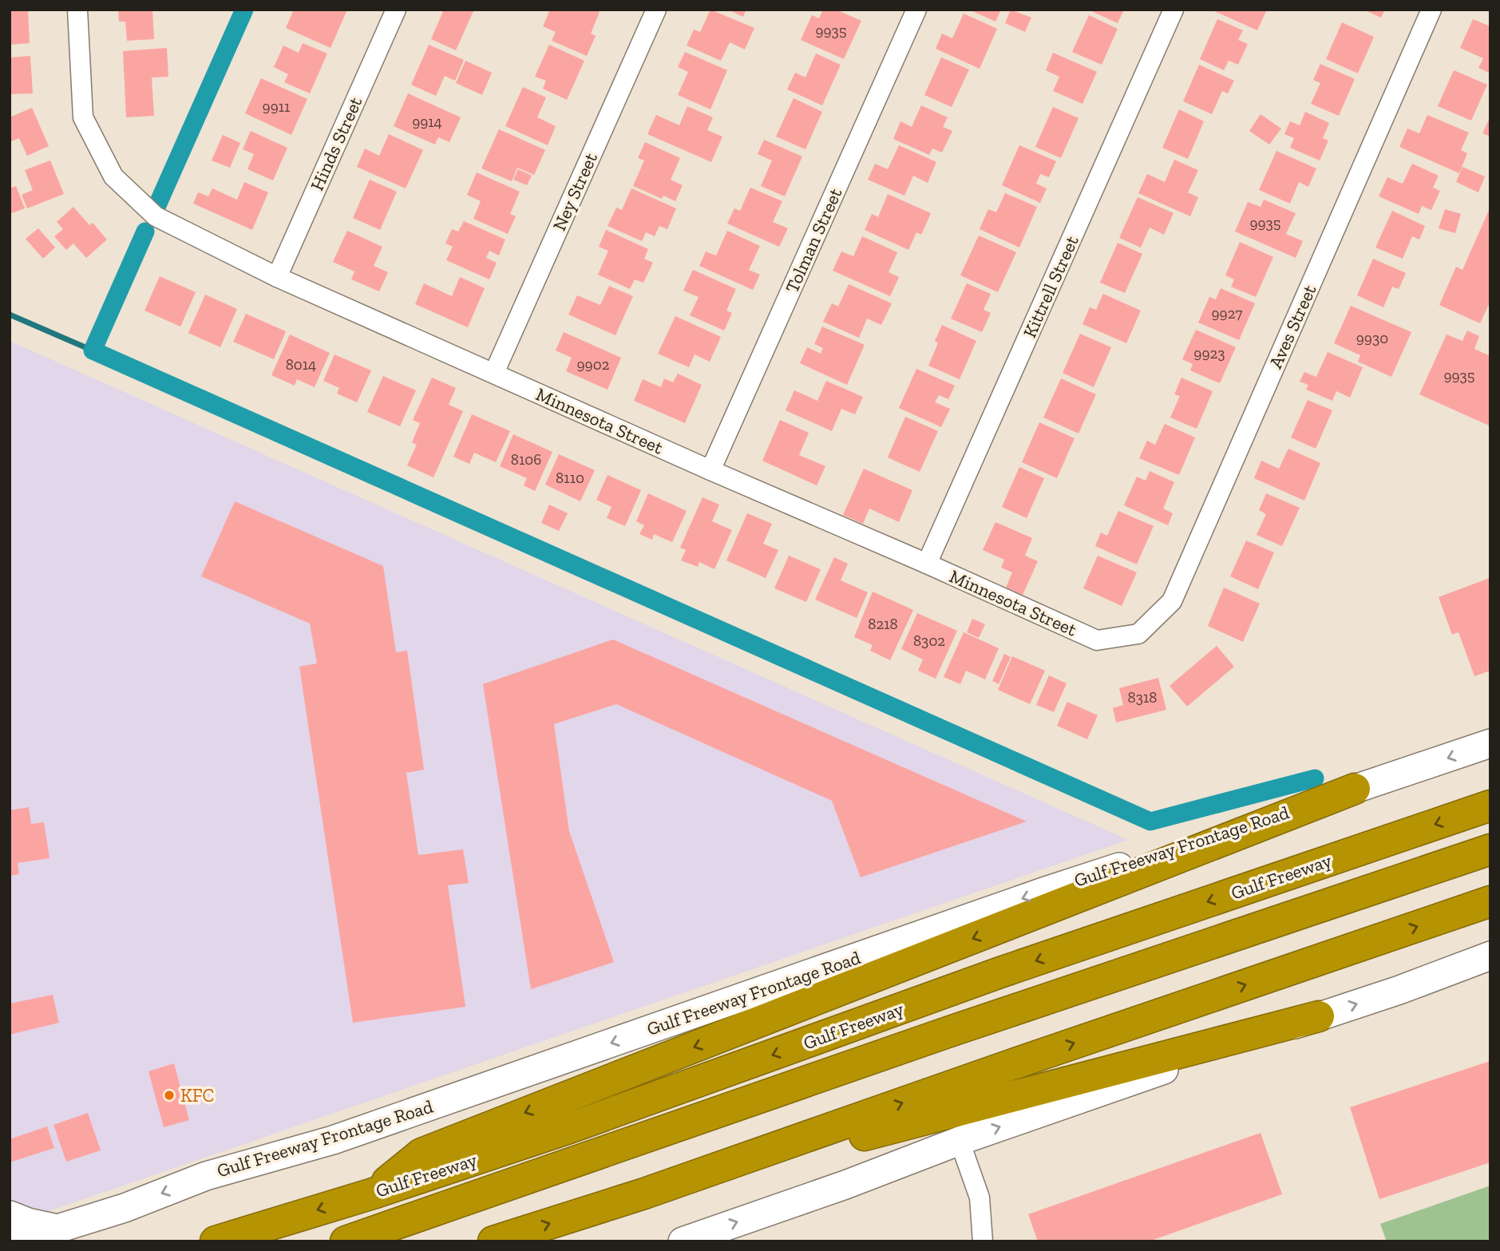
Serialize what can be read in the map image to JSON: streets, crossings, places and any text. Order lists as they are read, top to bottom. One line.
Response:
{"streets":{"highway":["Gulf Freeway"],"main road":["Gulf Freeway Frontage Road"],"street":["Hinds Street","Ney Street","Tolman Street","Kittrell Street","Aves Street","Minnesota Street"]},"crossings":[["Hinds Street","Minnesota Street"],["Ney Street","Minnesota Street"],["Tolman Street","Minnesota Street"],["Kittrell Street","Minnesota Street"],["Aves Street","Minnesota Street"]],"places":["KFC"],"house_numbers":["9935","9911","9914","9935","9927","9930","9923","8014","9902","9935","8106","8110","8218","8302","8318"]}
